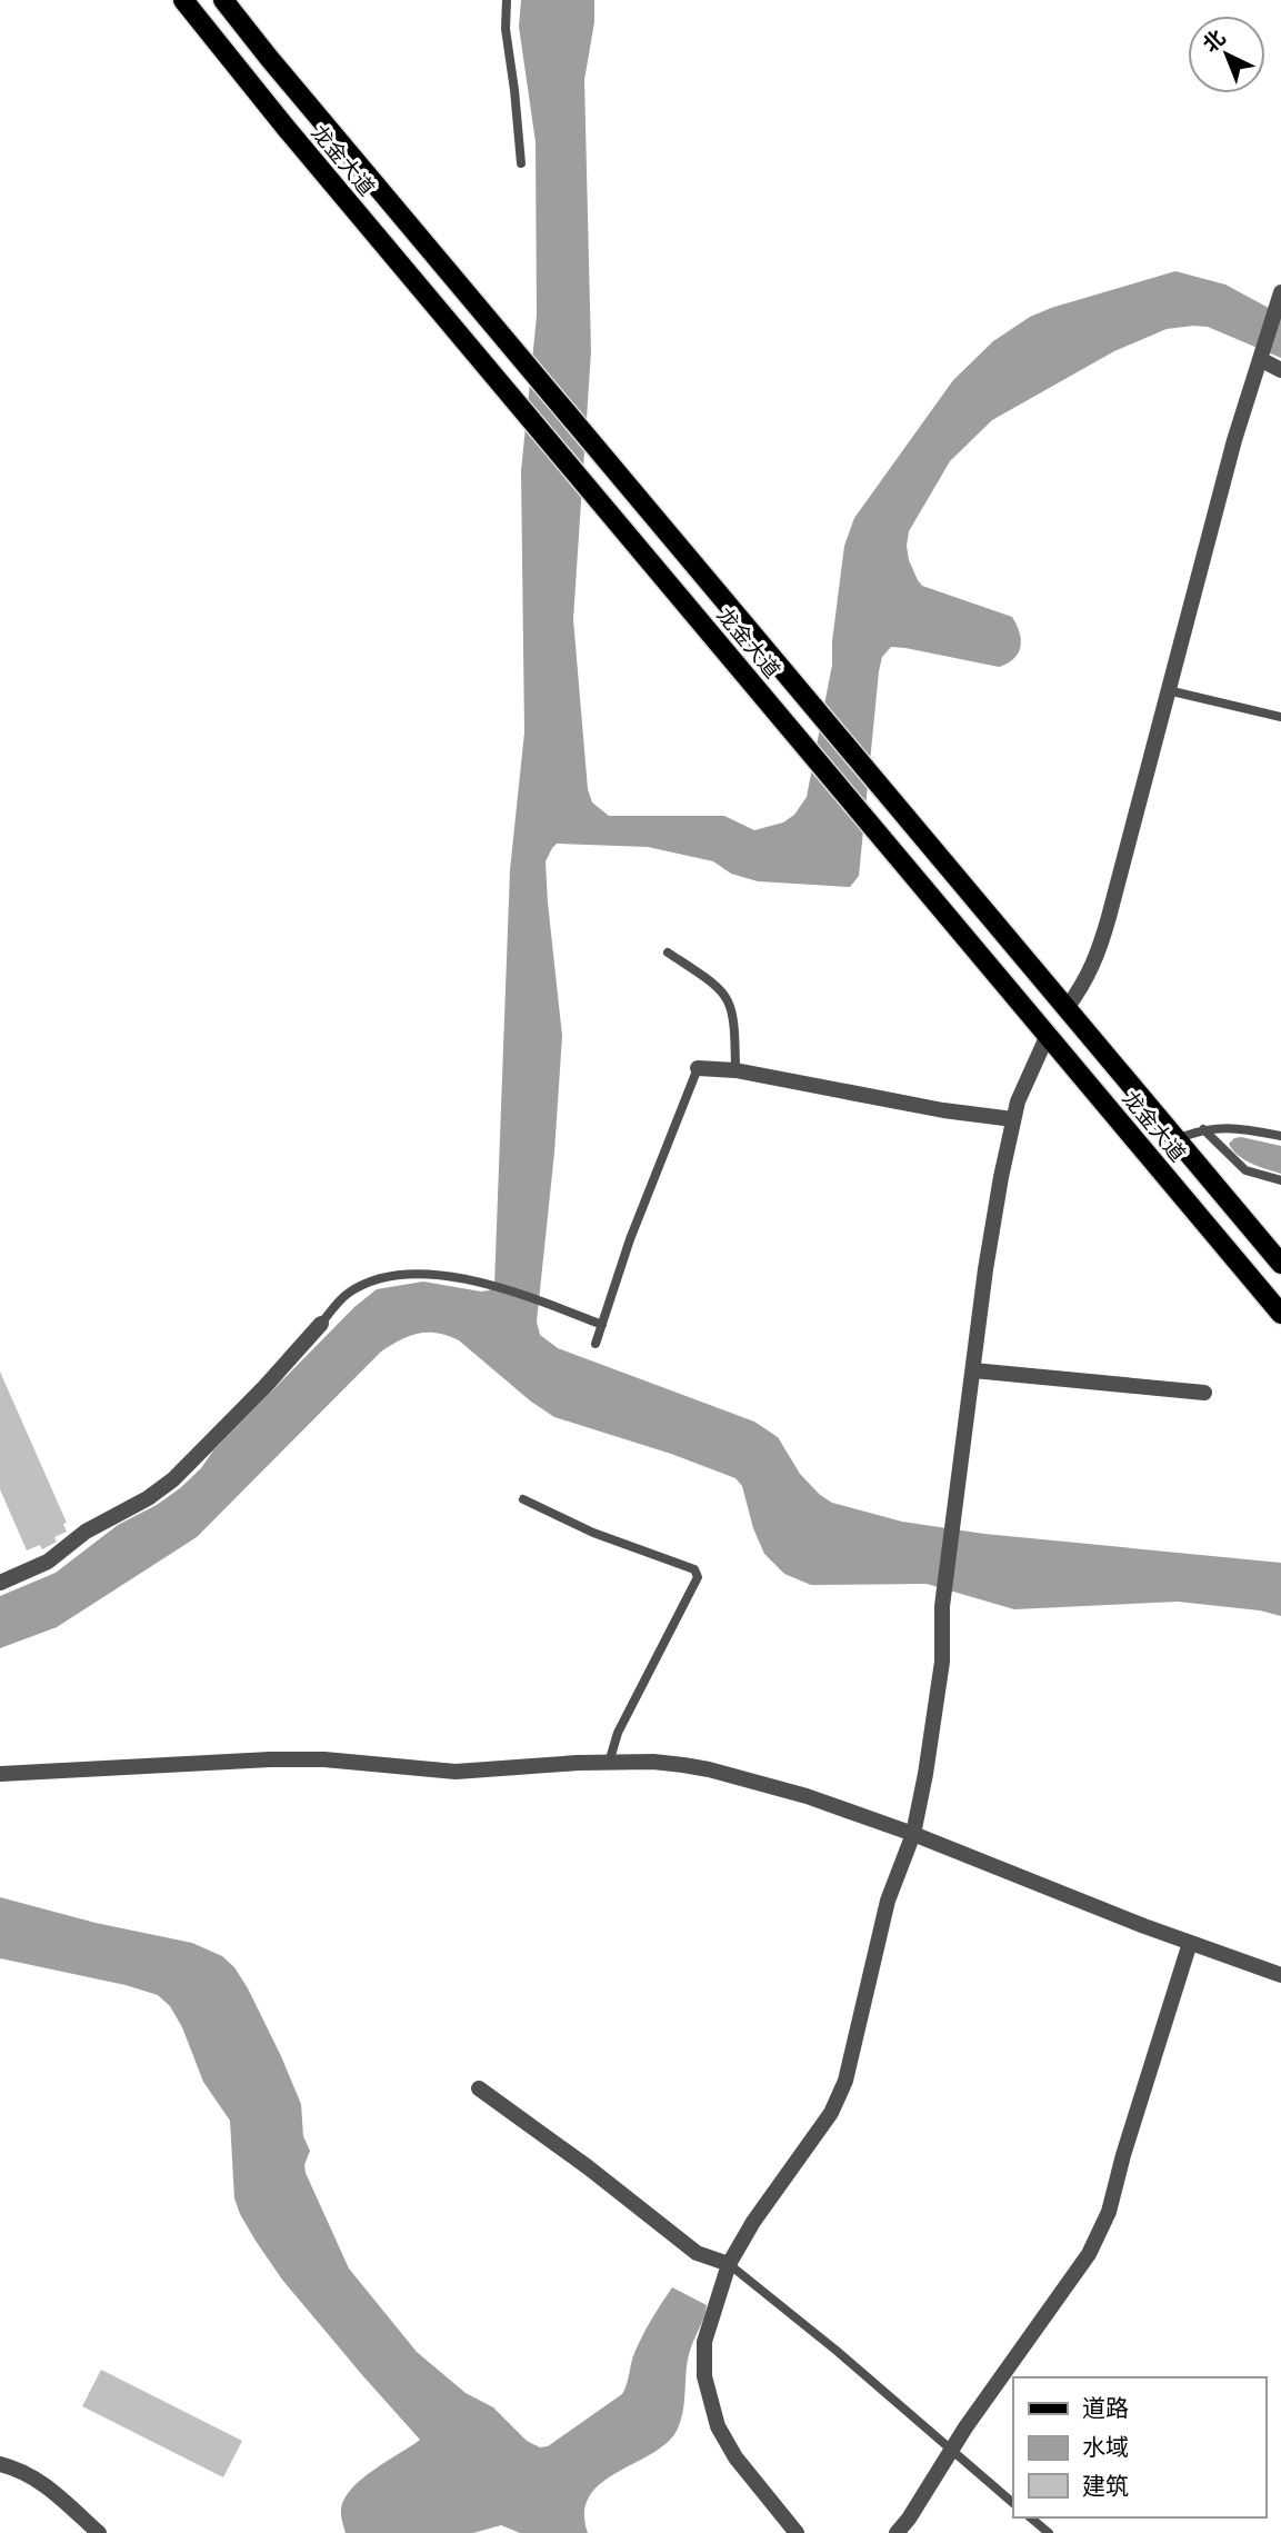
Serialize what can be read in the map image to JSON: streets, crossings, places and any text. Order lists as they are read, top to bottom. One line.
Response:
{"streets":{"main road":["龙金大道"]},"legend":["道路","水域","建筑"],"north":"top left"}
